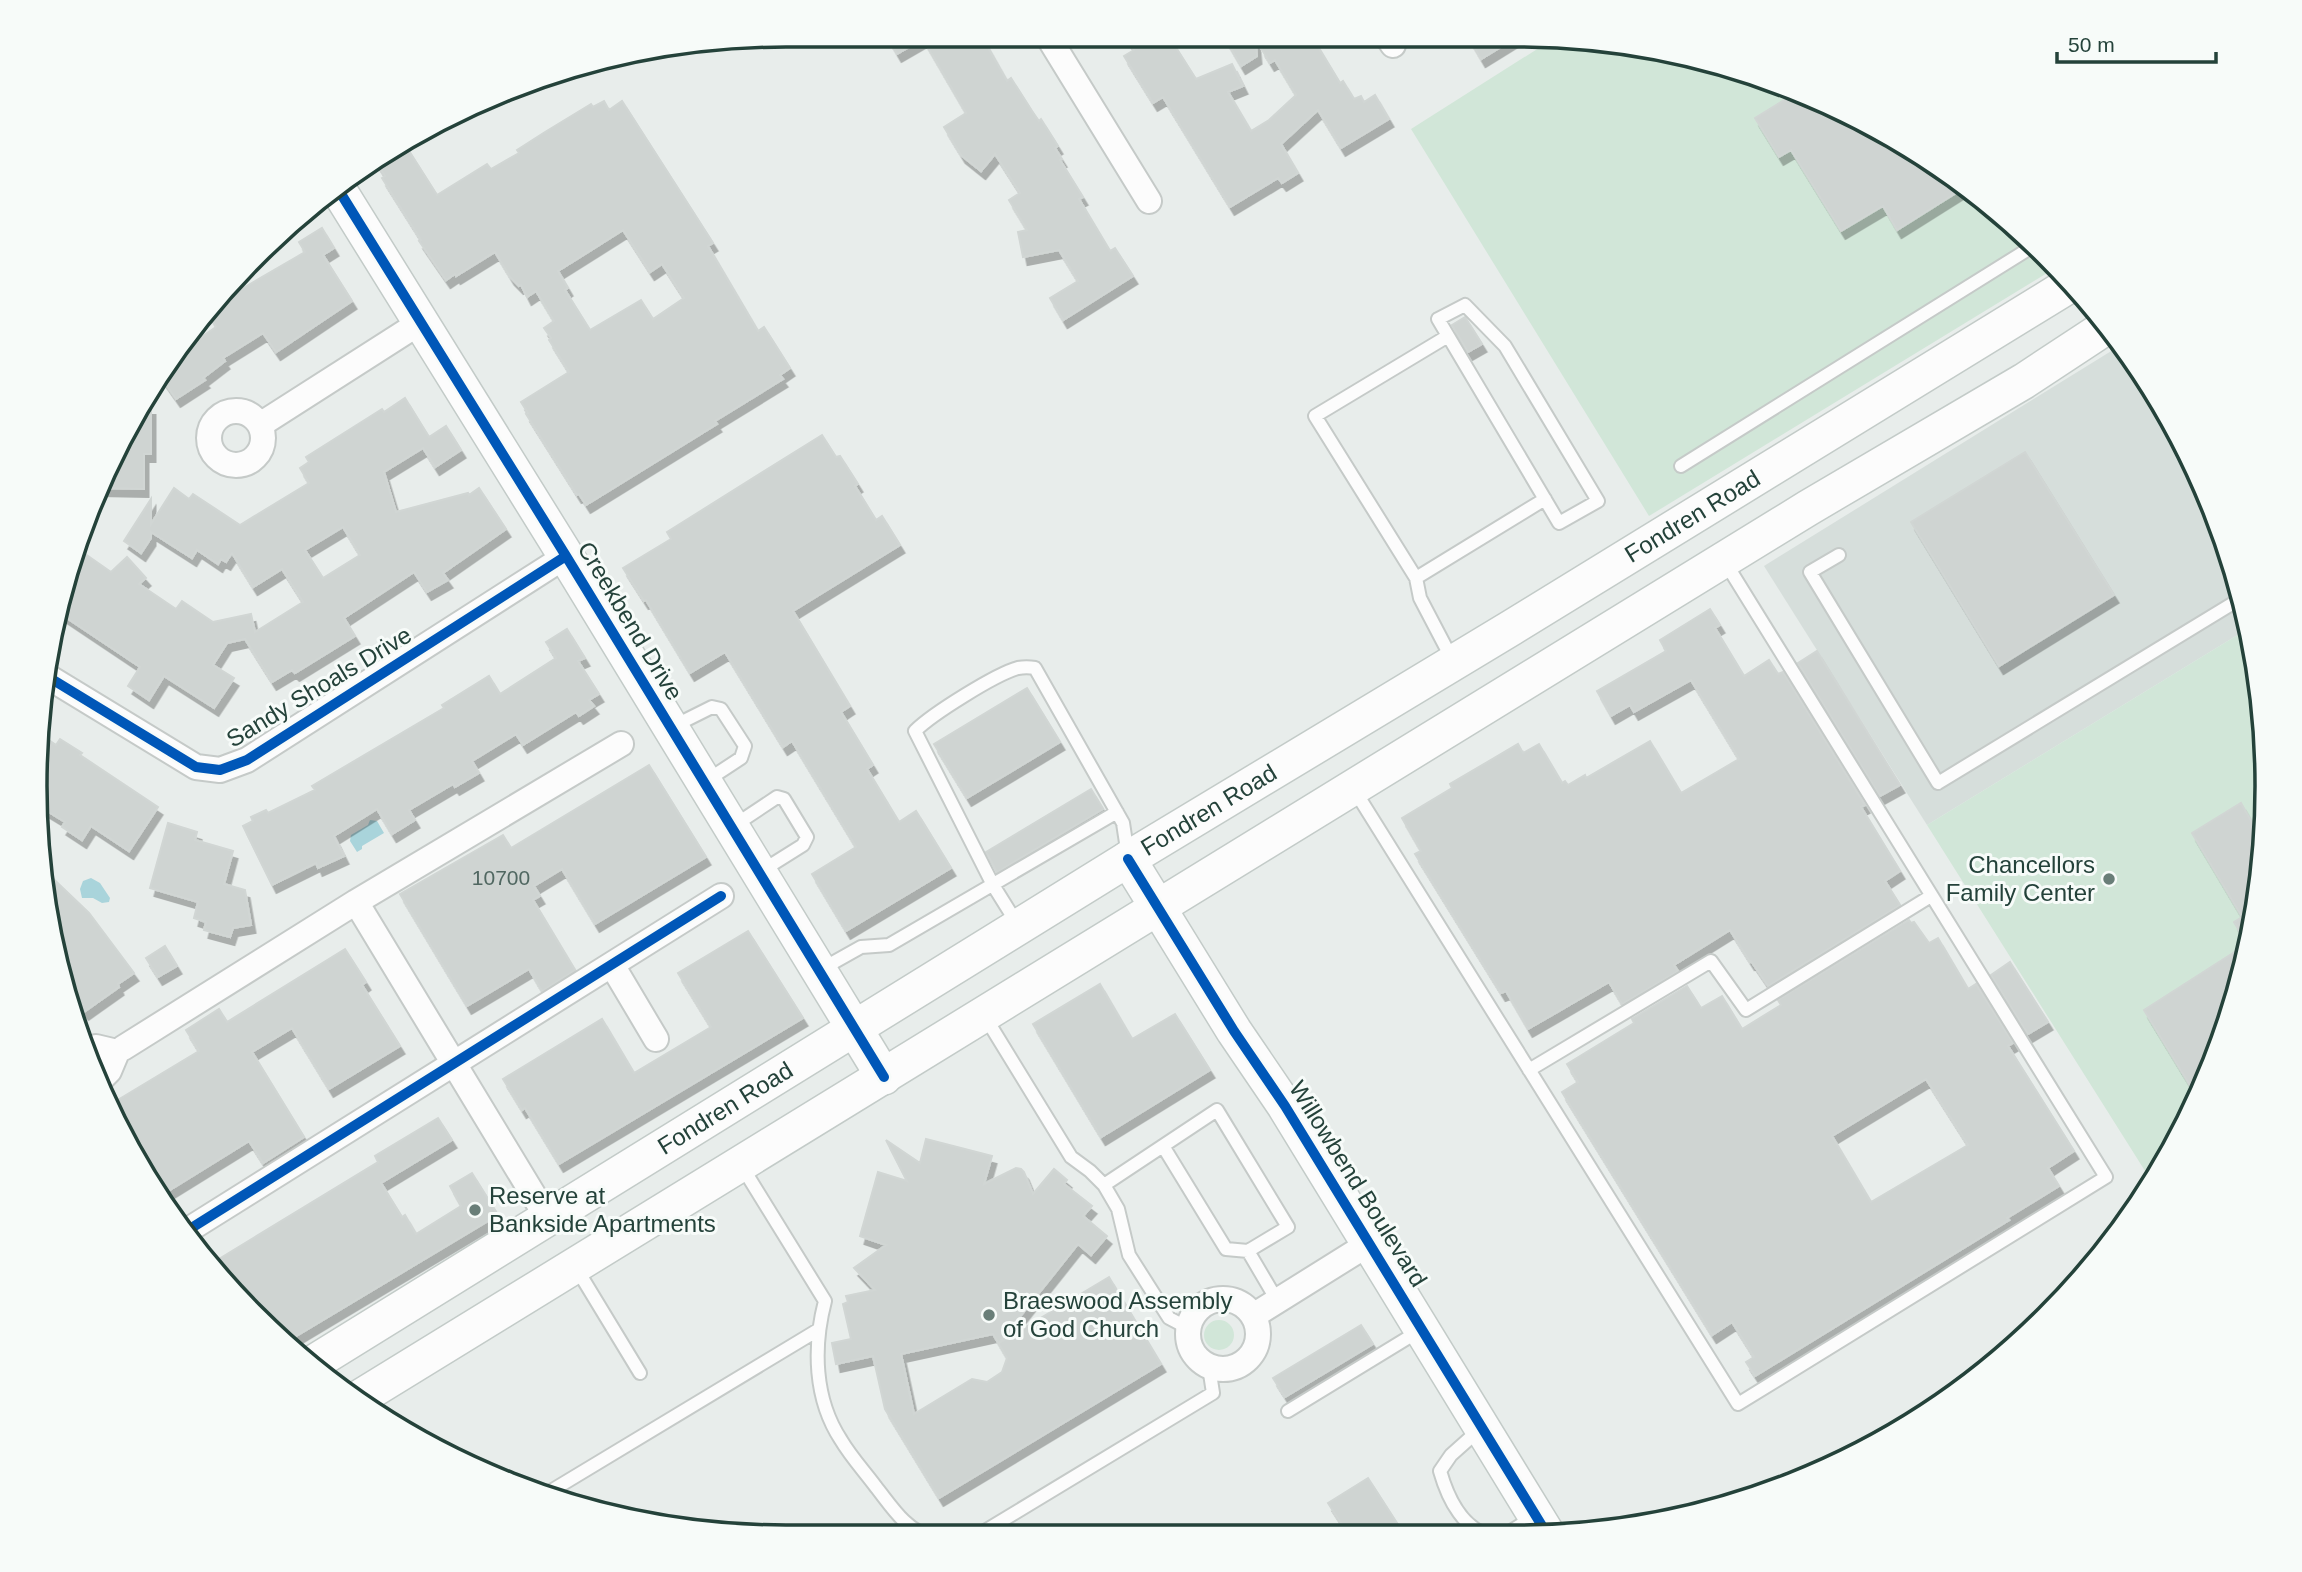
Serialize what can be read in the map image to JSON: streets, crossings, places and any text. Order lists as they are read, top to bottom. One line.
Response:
{"streets":{"main road":["Fondren Road","Creekbend Drive","Willowbend Boulevard"],"street":["Sandy Shoals Drive"]},"crossings":[["Fondren Road","Creekbend Drive"],["Fondren Road","Willowbend Boulevard"],["Creekbend Drive","Sandy Shoals Drive"]],"places":["Chancellors Family Center","Reserve at Bankside Apartments","Braeswood Assembly of God Church"],"house_numbers":["10700"],"scale_bar":"50 m"}
